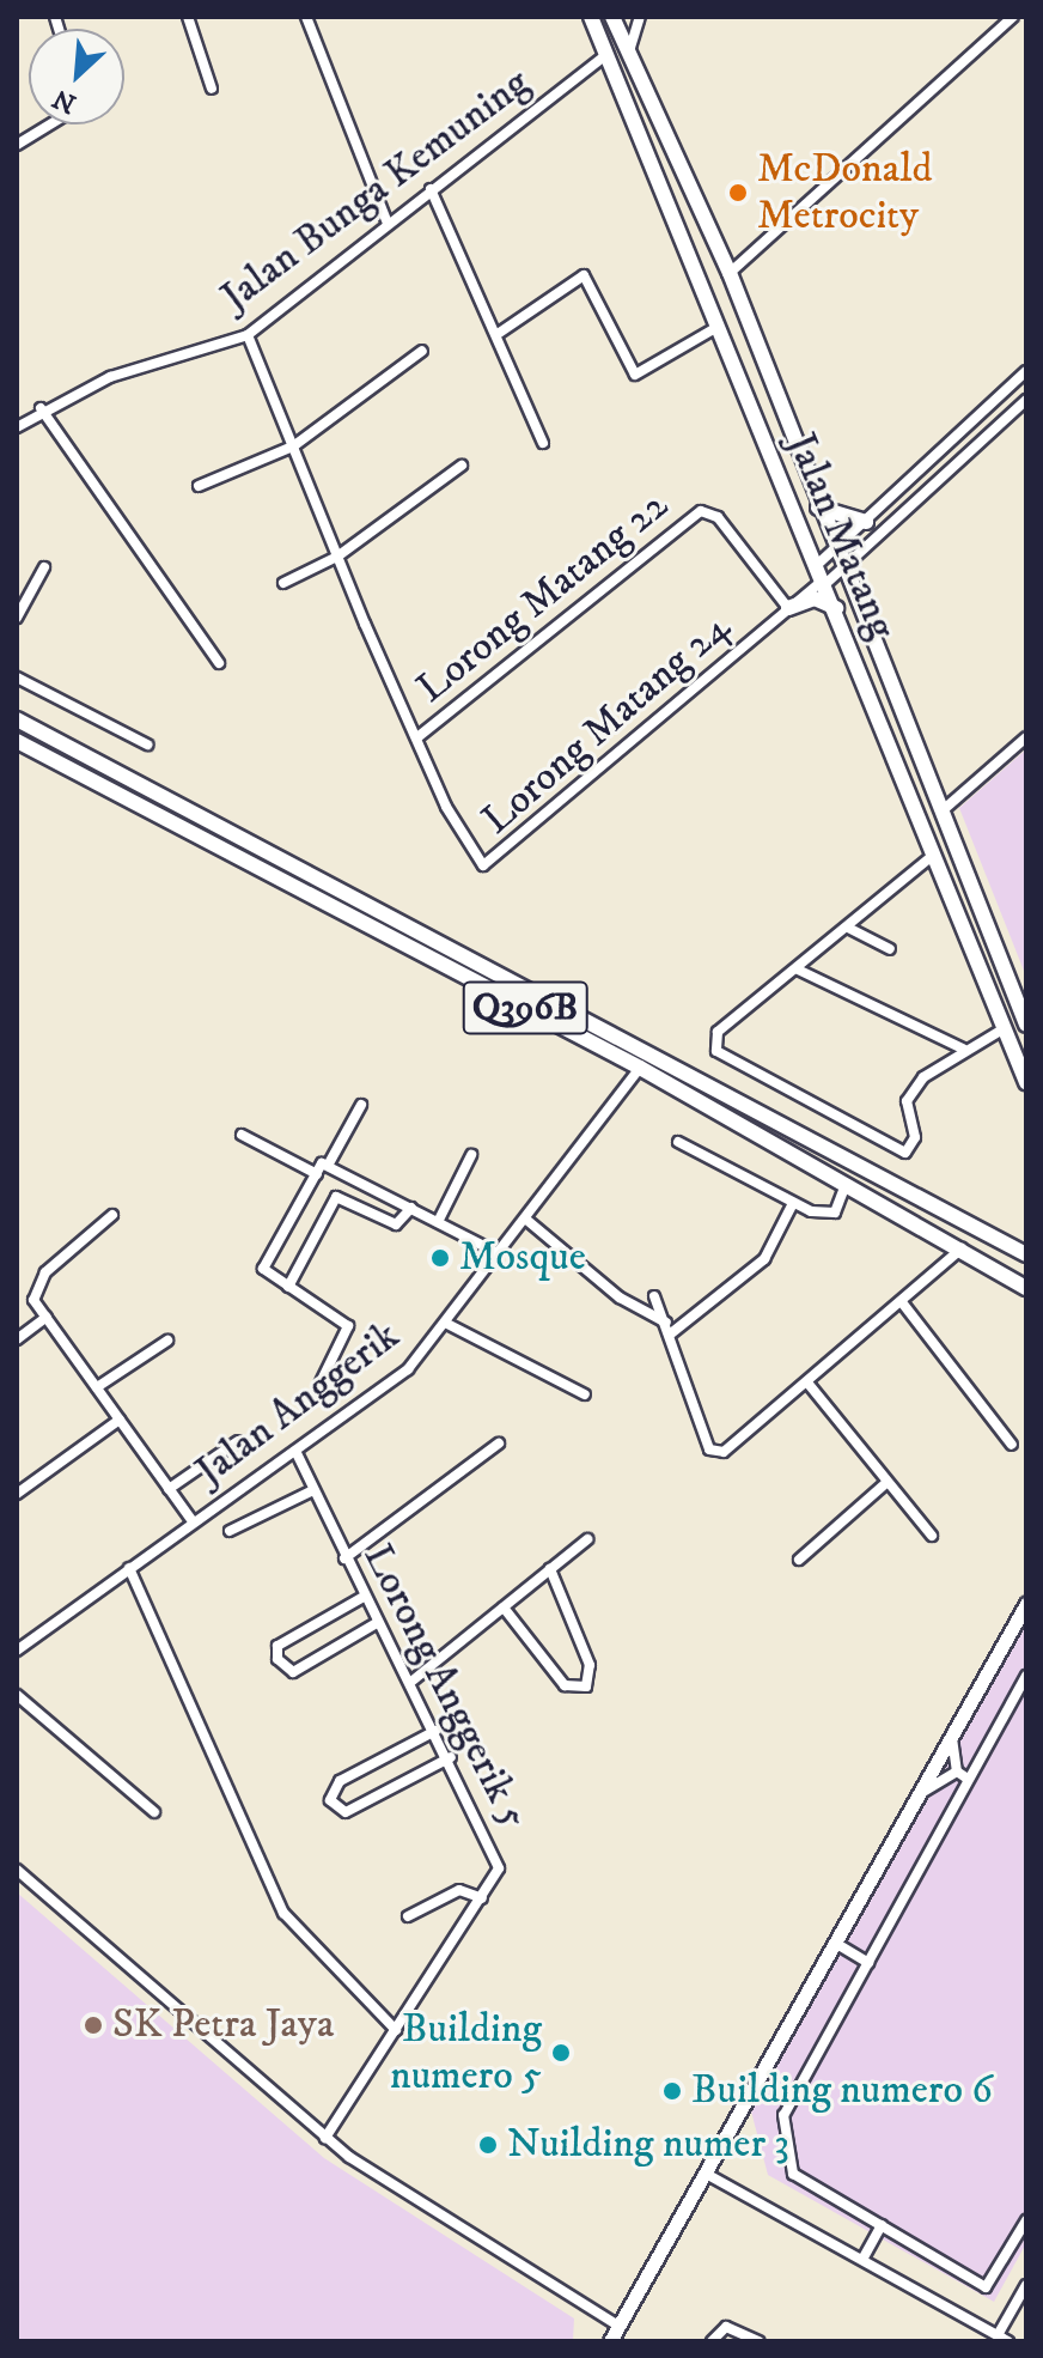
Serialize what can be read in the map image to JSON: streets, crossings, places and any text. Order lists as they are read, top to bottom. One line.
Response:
{"streets":{"main road":["Jalan Matang","Q396B"],"street":["Jalan Bunga Kemuning","Lorong Matang 22","Lorong Matang 24","Jalan Anggerik","Lorong Anggerik 5"]},"crossings":[["Jalan Bunga Kemuning","Jalan Matang"],["Jalan Matang","Lorong Matang 24"],["Lorong Matang 22","Lorong Matang 24"],["Q396B","Jalan Anggerik"],["Jalan Anggerik","Lorong Anggerik 5"]],"places":["McDonald Metrocity","Mosque","SK Petra Jaya","Building numero 5","Building numero 6","Nuilding numer 3"],"north":"bottom left"}
